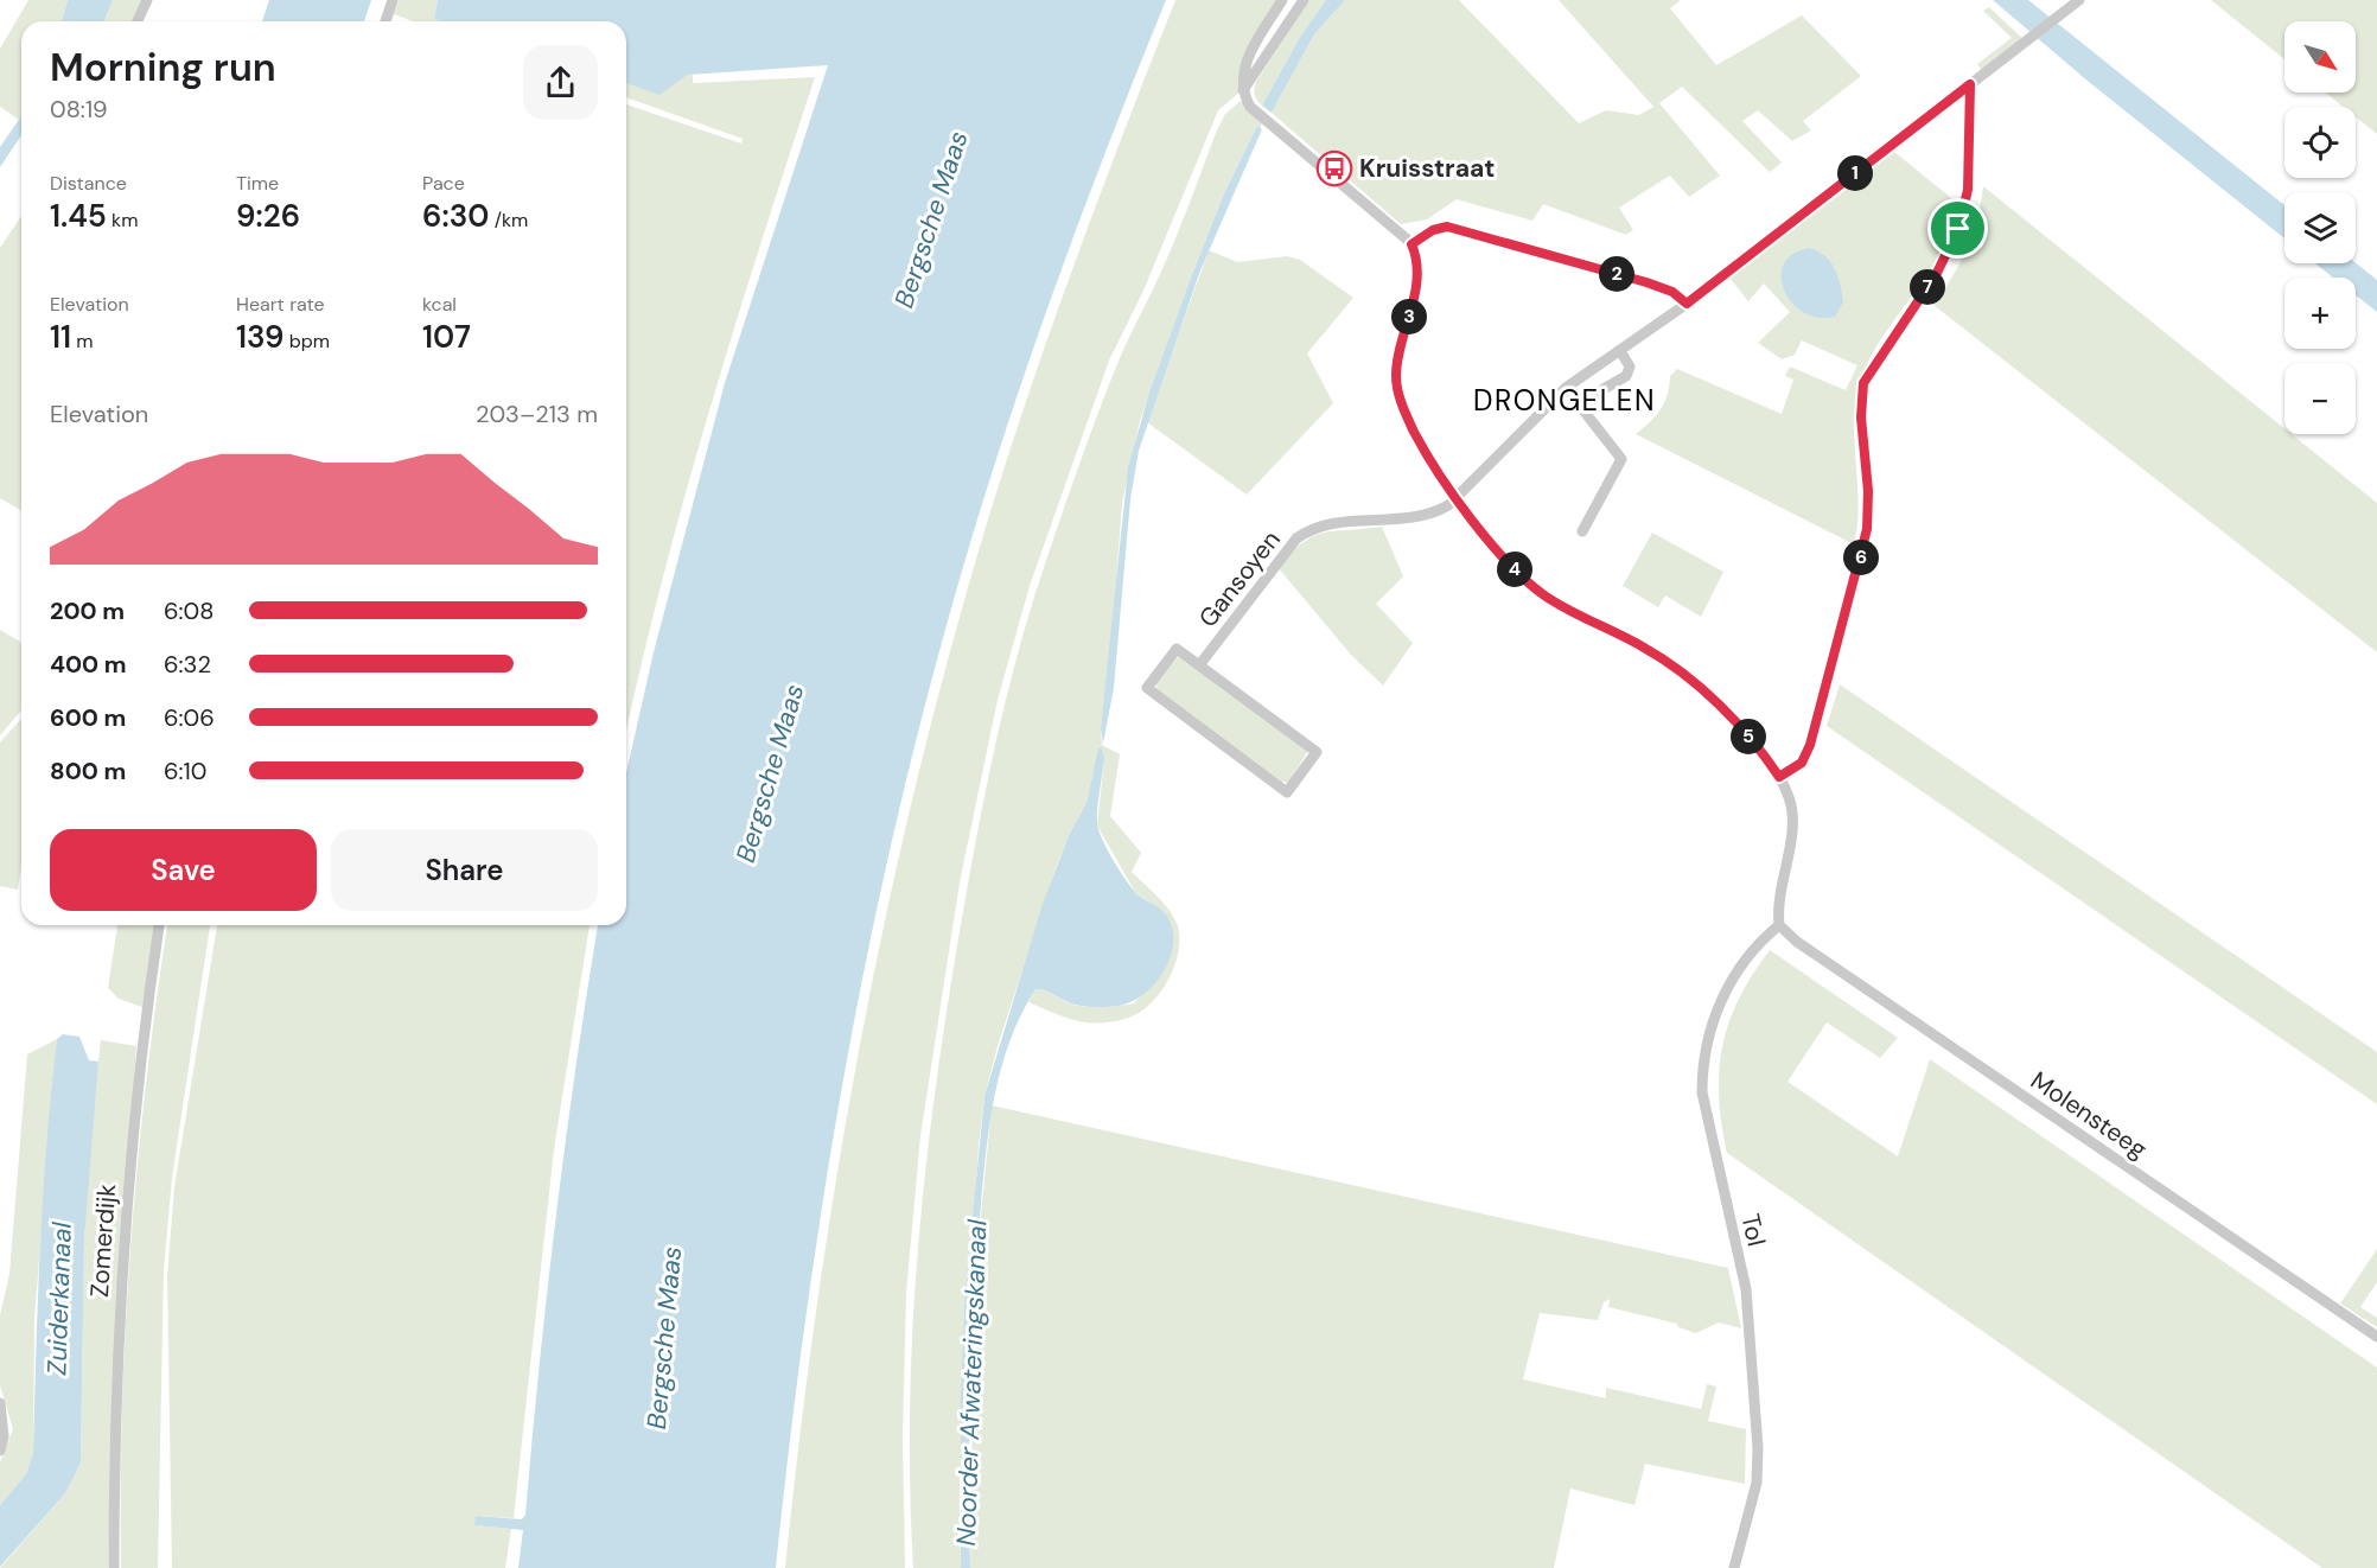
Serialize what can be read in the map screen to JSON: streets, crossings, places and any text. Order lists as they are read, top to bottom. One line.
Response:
{"streets":{"street":["Gansoyen","Molensteeg","Tol","Zomerdijk"]},"crossings":[["Molensteeg","Tol"]],"districts":["DRONGELEN"],"water":["Bergsche Maas","Zuiderkanaal","Noorder Afwateringskanaal"],"places":{"bus stop":["Kruisstraat"]},"north":"bottom right","page":{"map_buttons":["+","−"],"heading":["Morning run","08:19"],"stats":[["Distance","1.45 km"],["Time","9:26"],["Pace","6:30 /km"],["Elevation","11 m"],["Heart rate","139 bpm"],["kcal","107"]],"pins":["1","2","7","3","6","4","5"],"chart":["Elevation","203–213 m"],"list":[{"name":"200 m","note":"6:08"},{"name":"400 m","note":"6:32"},{"name":"600 m","note":"6:06"},{"name":"800 m","note":"6:10"}],"buttons":["Save","Share"]}}
